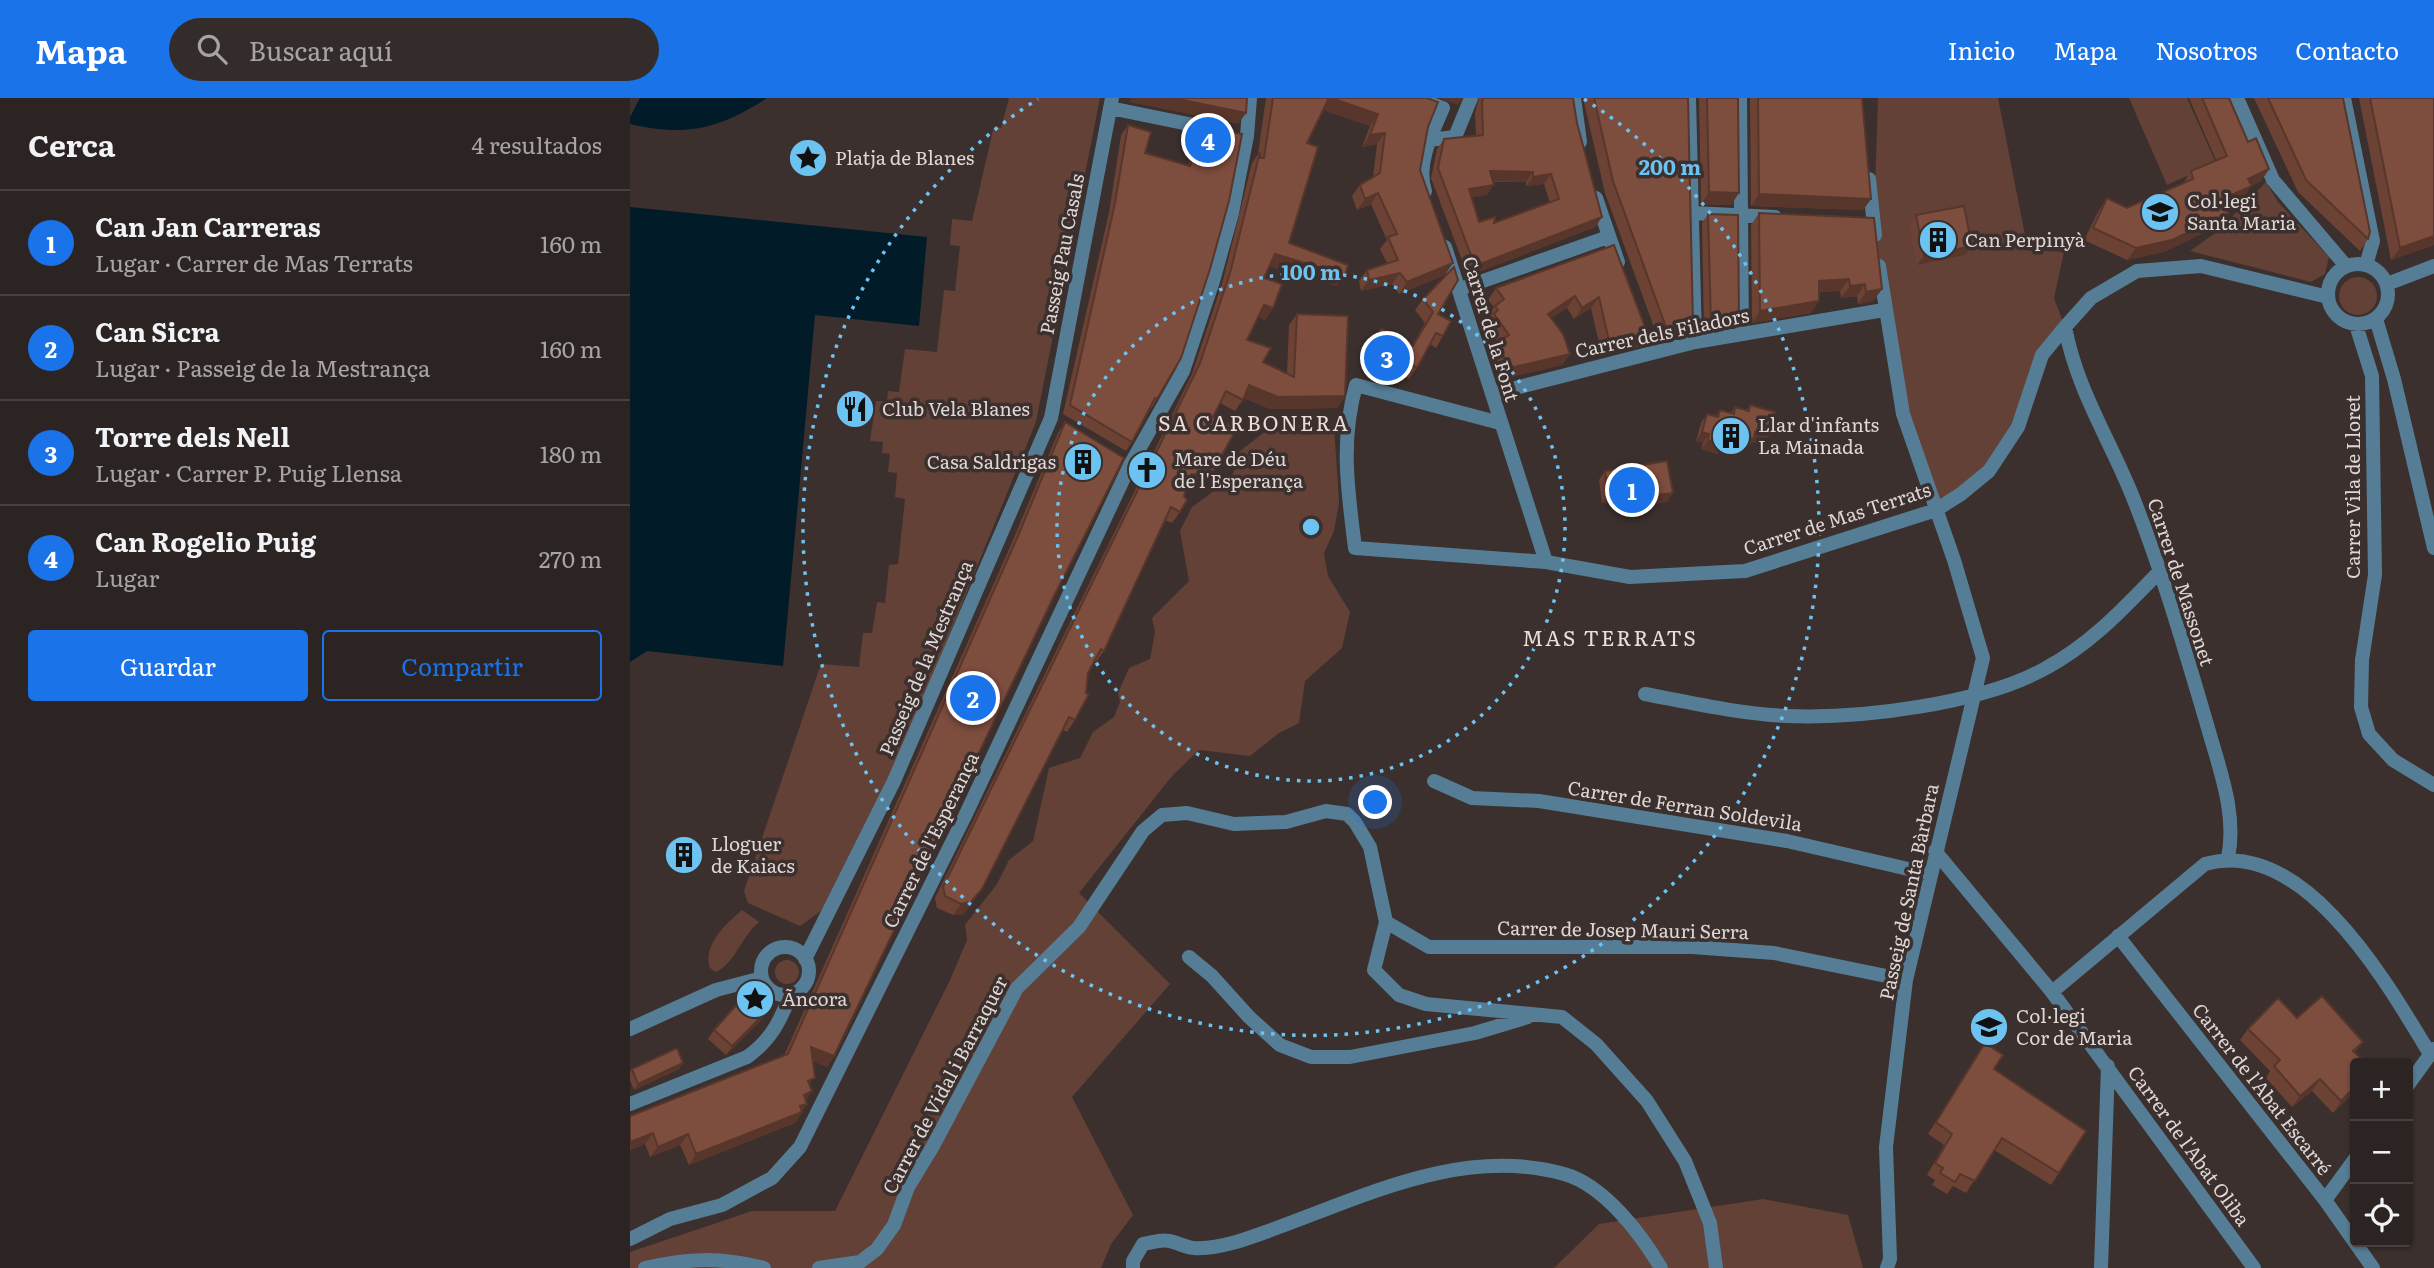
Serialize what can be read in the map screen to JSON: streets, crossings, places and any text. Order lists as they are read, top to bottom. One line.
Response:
{"streets":{"street":["Passeig Pau Casals","Carrer de la Font","Carrer dels Filadors","Carrer Vila de Lloret","Carrer de Mas Terrats","Carrer de Massonet","Passeig de la Mestrança","Carrer de Ferran Soldevila","Carrer de l'Esperança","Passeig de Santa Bàrbara","Carrer de Josep Mauri Serra","Carrer de Vidal i Barraquer","Carrer de l'Abat Escarré","Carrer de l'Abat Oliba"]},"crossings":[["Passeig Pau Casals","Passeig de la Mestrança"],["Carrer de la Font","Carrer dels Filadors"],["Carrer de la Font","Carrer de Mas Terrats"],["Carrer dels Filadors","Passeig de Santa Bàrbara"],["Carrer Vila de Lloret","Carrer de Mas Terrats"],["Carrer de Mas Terrats","Carrer de Massonet"],["Carrer de Mas Terrats","Passeig de Santa Bàrbara"],["Carrer de Ferran Soldevila","Passeig de Santa Bàrbara"],["Passeig de Santa Bàrbara","Carrer de Josep Mauri Serra"],["Passeig de Santa Bàrbara","Carrer de l'Abat Oliba"],["Carrer de Josep Mauri Serra","Carrer de Vidal i Barraquer"]],"districts":["SA CARBONERA","MAS TERRATS"],"places":{"place":["Platja de Blanes","Ãncora"],"school or university":["Col·legi Santa Maria","Col·legi Cor de Maria"],"building":["Can Perpinyà","Llar d'infants La Mainada","Casa Saldrigas","Lloguer de Kaiacs"],"restaurant":["Club Vela Blanes"],"church":["Mare de Déu de l'Esperança"]},"page":{"header":"Mapa","search":"Buscar aquí","nav":["Inicio","Mapa","Nosotros","Contacto"],"heading":["Cerca","4 resultados"],"pins":["4","3","1","2"],"list":[{"mark":"1","name":"Can Jan Carreras","note":"Lugar · Carrer de Mas Terrats","value":"160 m"},{"mark":"2","name":"Can Sicra","note":"Lugar · Passeig de la Mestrança","value":"160 m"},{"mark":"3","name":"Torre dels Nell","note":"Lugar · Carrer P. Puig Llensa","value":"180 m"},{"mark":"4","name":"Can Rogelio Puig","note":"Lugar","value":"270 m"}],"buttons":["Guardar","Compartir"],"map_buttons":["+","−"]},"rings":["200 m","100 m"]}
